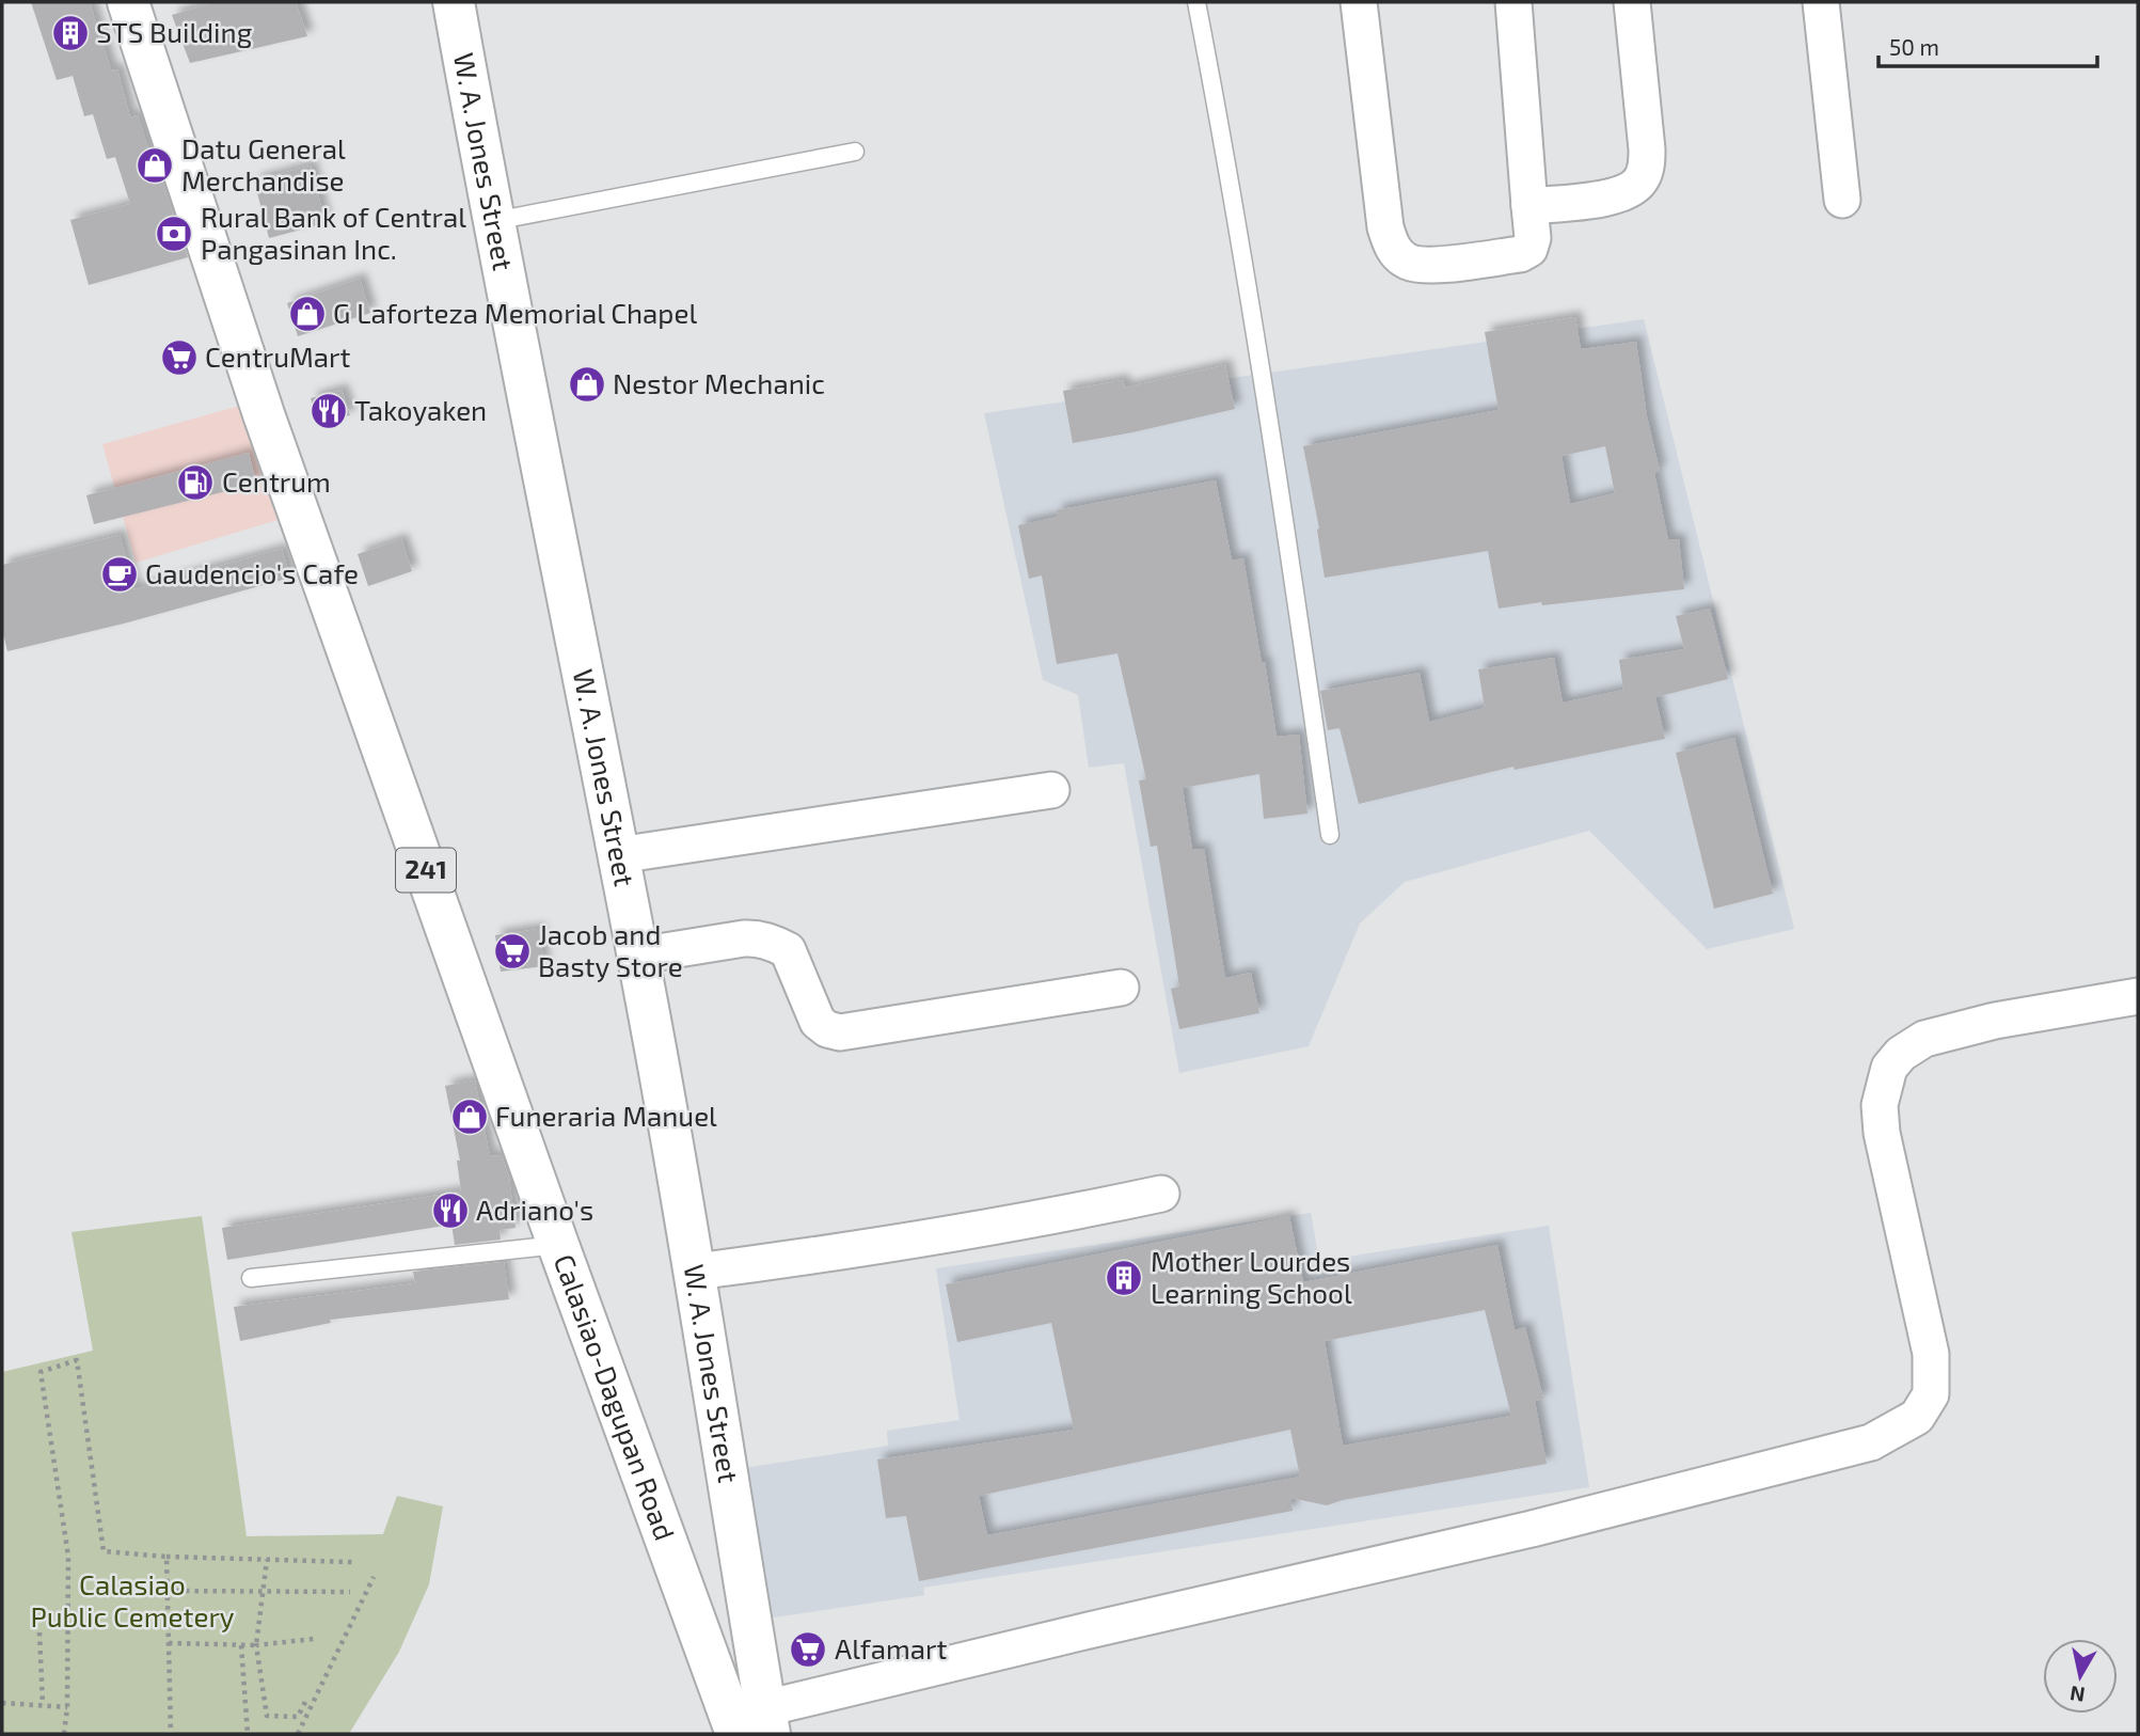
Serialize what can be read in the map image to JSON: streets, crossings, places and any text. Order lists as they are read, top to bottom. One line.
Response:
{"streets":{"main road":["W. A. Jones Street","241","Calasiao-Dagupan Road"]},"crossings":[["W. A. Jones Street","Calasiao-Dagupan Road"]],"parks":["Calasiao Public Cemetery"],"places":{"building":["STS Building","Mother Lourdes Learning School"],"shop":["Datu General Merchandise","G Laforteza Memorial Chapel","Nestor Mechanic","Funeraria Manuel"],"bank":["Rural Bank of Central Pangasinan Inc."],"supermarket":["CentruMart","Jacob and Basty Store","Alfamart"],"restaurant":["Takoyaken","Adriano's"],"fuel station":["Centrum"],"cafe":["Gaudencio's Cafe"]},"scale_bar":"50 m","north":"bottom"}
